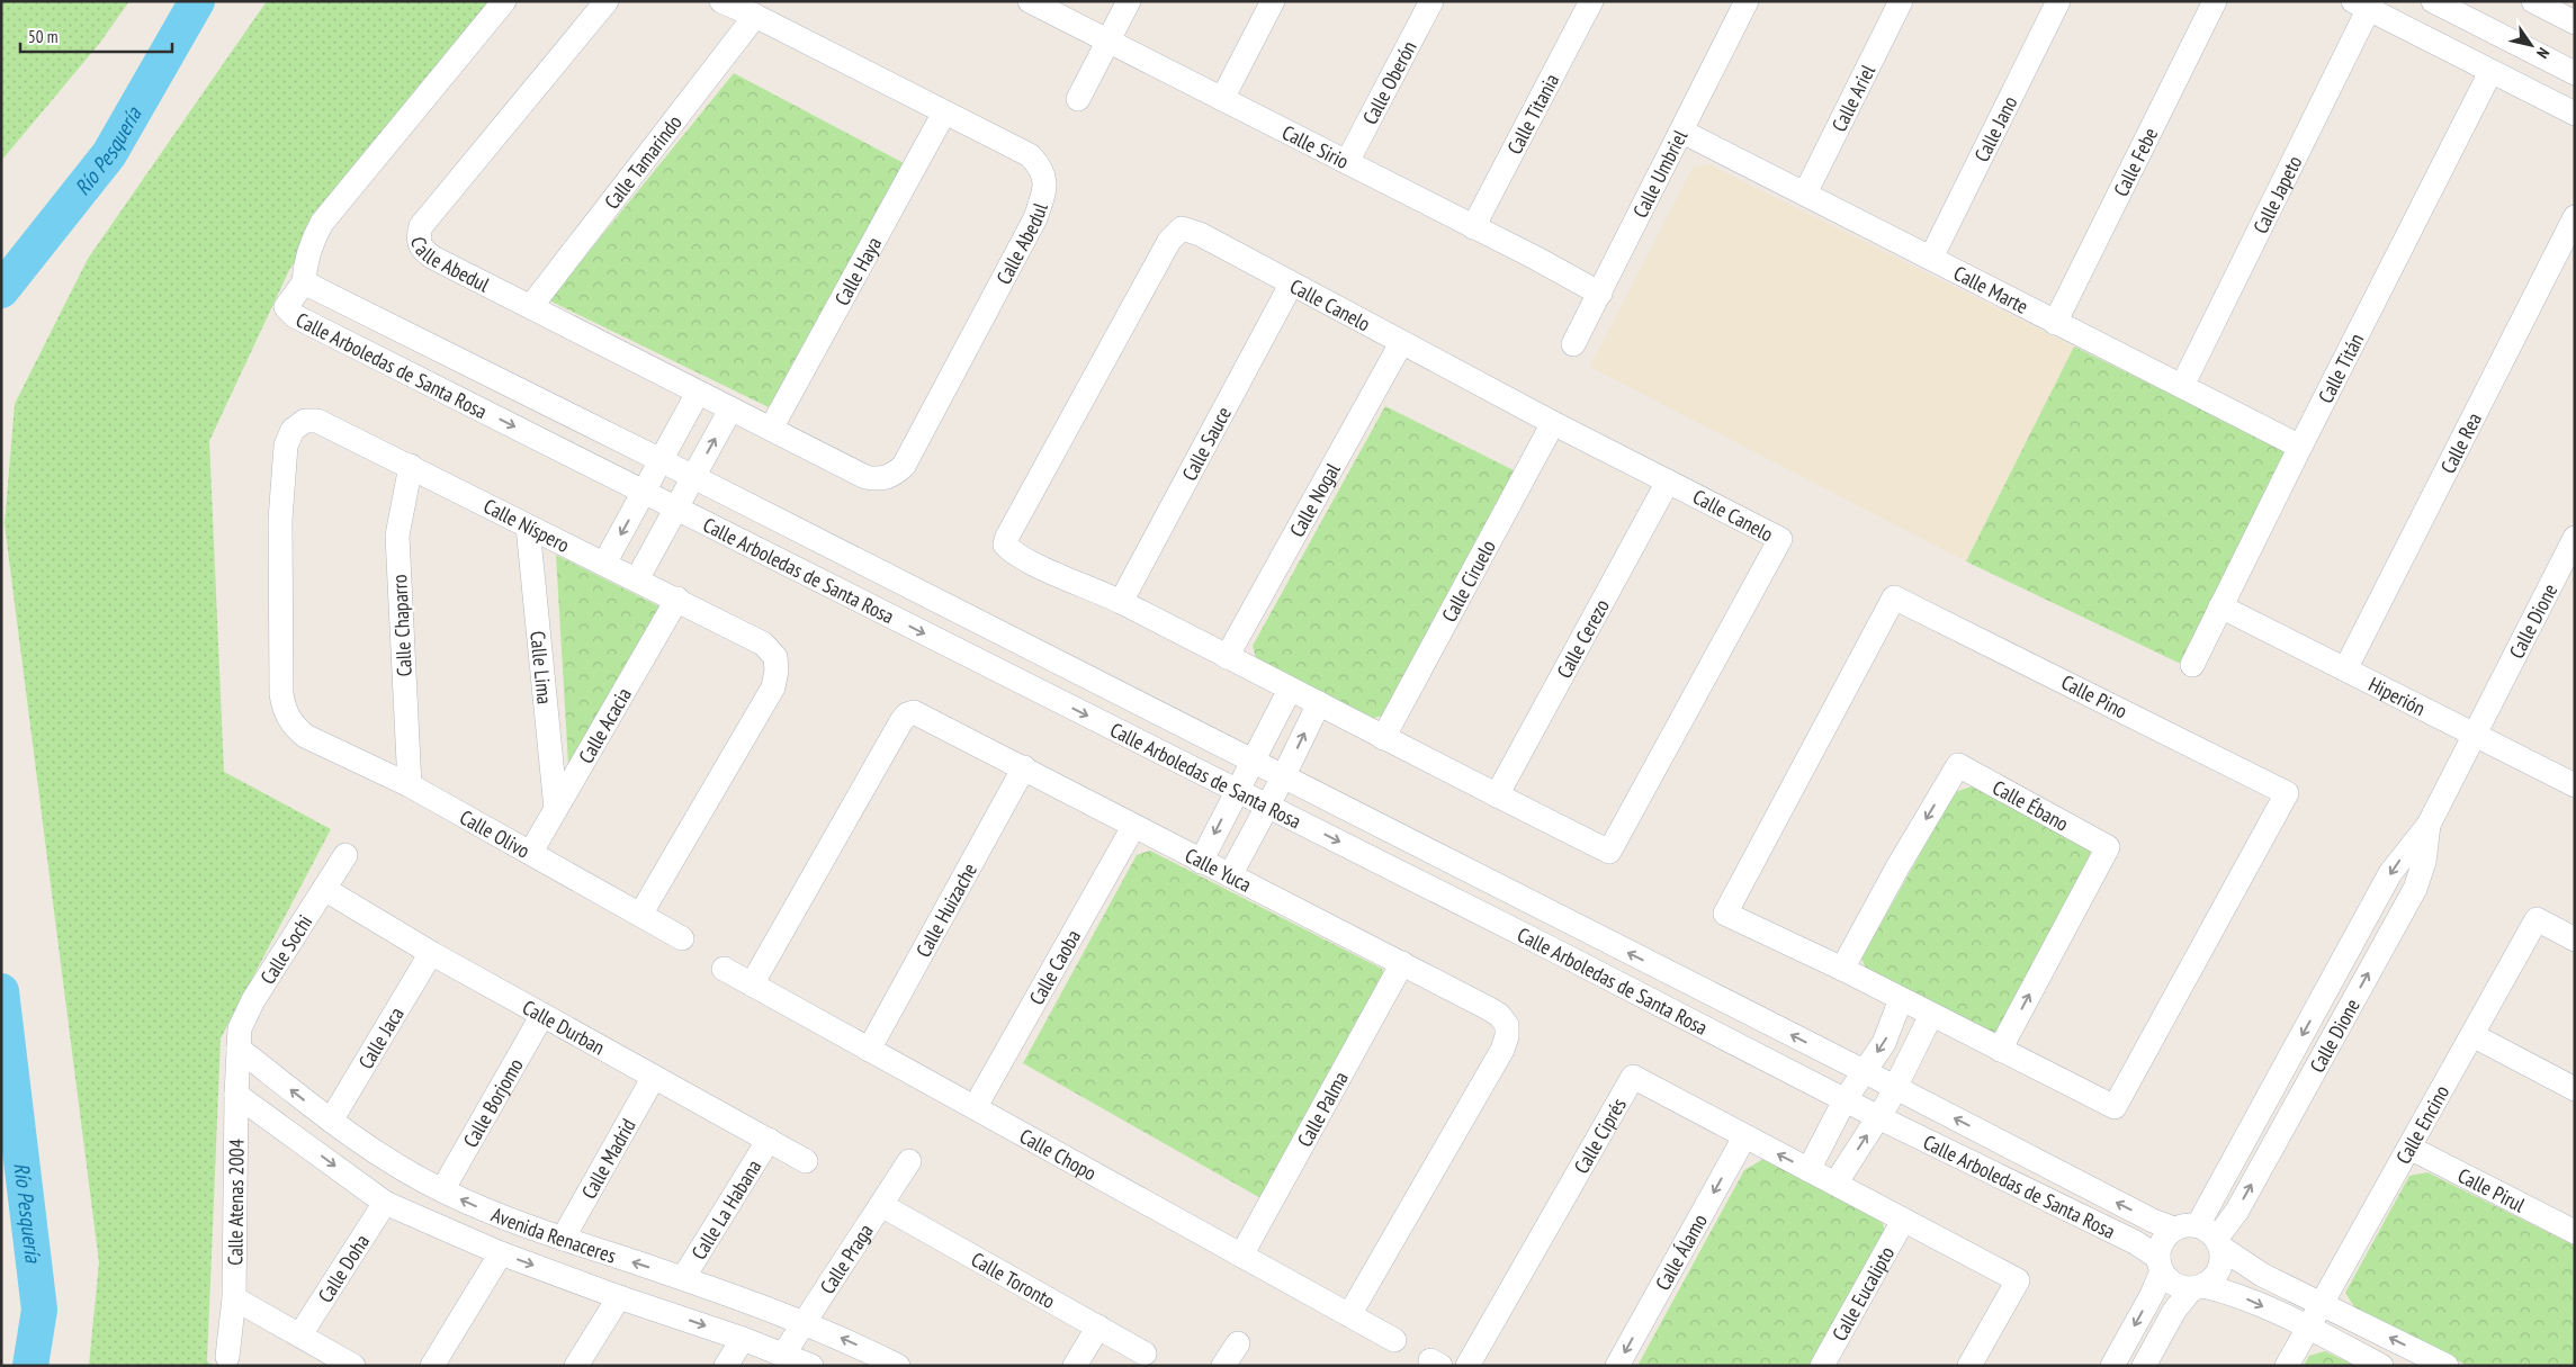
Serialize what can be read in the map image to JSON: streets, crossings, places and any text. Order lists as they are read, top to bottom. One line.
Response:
{"streets":{"street":["Calle Oberón","Calle Ariel","Calle Titania","Calle Jano","Calle Sirio","Calle Tamarindo","Calle Febe","Calle Umbriel","Calle Japeto","Calle Abedul","Calle Haya","Calle Marte","Calle Canelo","Calle Arboledas de Santa Rosa","Calle Titán","Calle Rea","Calle Sauce","Calle Nogal","Calle Níspero","Calle Ciruelo","Calle Dione","Calle Chaparro","Calle Cerezo","Calle Lima","Hiperión","Calle Pino","Calle Acacia","Calle Ébano","Calle Olivo","Calle Yuca","Calle Huizache","Calle Sochi","Calle Caoba","Calle Durban","Calle Jaca","Calle Borjomo","Calle Palma","Calle Encino","Calle Ciprés","Calle Chopo","Calle Madrid","Calle Pirul","Calle Atenas 2004","Calle La Habana","Avenida Renaceres","Calle Álamo","Calle Praga","Calle Doha","Calle Toronto","Calle Eucalipto"]},"crossings":[["Calle Oberón","Calle Sirio"],["Calle Ariel","Calle Marte"],["Calle Titania","Calle Sirio"],["Calle Jano","Calle Marte"],["Calle Sirio","Calle Umbriel"],["Calle Tamarindo","Calle Abedul"],["Calle Febe","Calle Marte"],["Calle Umbriel","Calle Marte"],["Calle Japeto","Calle Marte"],["Calle Abedul","Calle Haya"],["Calle Marte","Calle Titán"],["Calle Canelo","Calle Sauce"],["Calle Canelo","Calle Nogal"],["Calle Canelo","Calle Ciruelo"],["Calle Canelo","Calle Cerezo"],["Calle Arboledas de Santa Rosa","Calle Dione"],["Calle Titán","Hiperión"],["Calle Rea","Hiperión"],["Calle Níspero","Calle Chaparro"],["Calle Níspero","Calle Lima"],["Calle Níspero","Calle Acacia"],["Calle Níspero","Calle Olivo"],["Calle Dione","Hiperión"],["Calle Chaparro","Calle Olivo"],["Calle Lima","Calle Acacia"],["Calle Pino","Calle Ébano"],["Calle Acacia","Calle Olivo"],["Calle Yuca","Calle Huizache"],["Calle Yuca","Calle Caoba"],["Calle Yuca","Calle Palma"],["Calle Yuca","Calle Chopo"],["Calle Huizache","Calle Chopo"],["Calle Sochi","Calle Durban"],["Calle Sochi","Calle Atenas 2004"],["Calle Sochi","Avenida Renaceres"],["Calle Caoba","Calle Chopo"],["Calle Durban","Calle Jaca"],["Calle Durban","Calle Borjomo"],["Calle Durban","Calle Madrid"],["Calle Durban","Calle La Habana"],["Calle Jaca","Avenida Renaceres"],["Calle Borjomo","Avenida Renaceres"],["Calle Palma","Calle Chopo"],["Calle Encino","Calle Pirul"],["Calle Ciprés","Calle Álamo"],["Calle Ciprés","Calle Eucalipto"],["Calle Madrid","Avenida Renaceres"],["Calle Atenas 2004","Avenida Renaceres"],["Calle La Habana","Avenida Renaceres"],["Avenida Renaceres","Calle Praga"],["Avenida Renaceres","Calle Doha"],["Calle Praga","Calle Toronto"]],"one_way":["Calle Álamo"],"water":["Río Pesquería"],"scale_bar":"50 m","north":"bottom right"}
